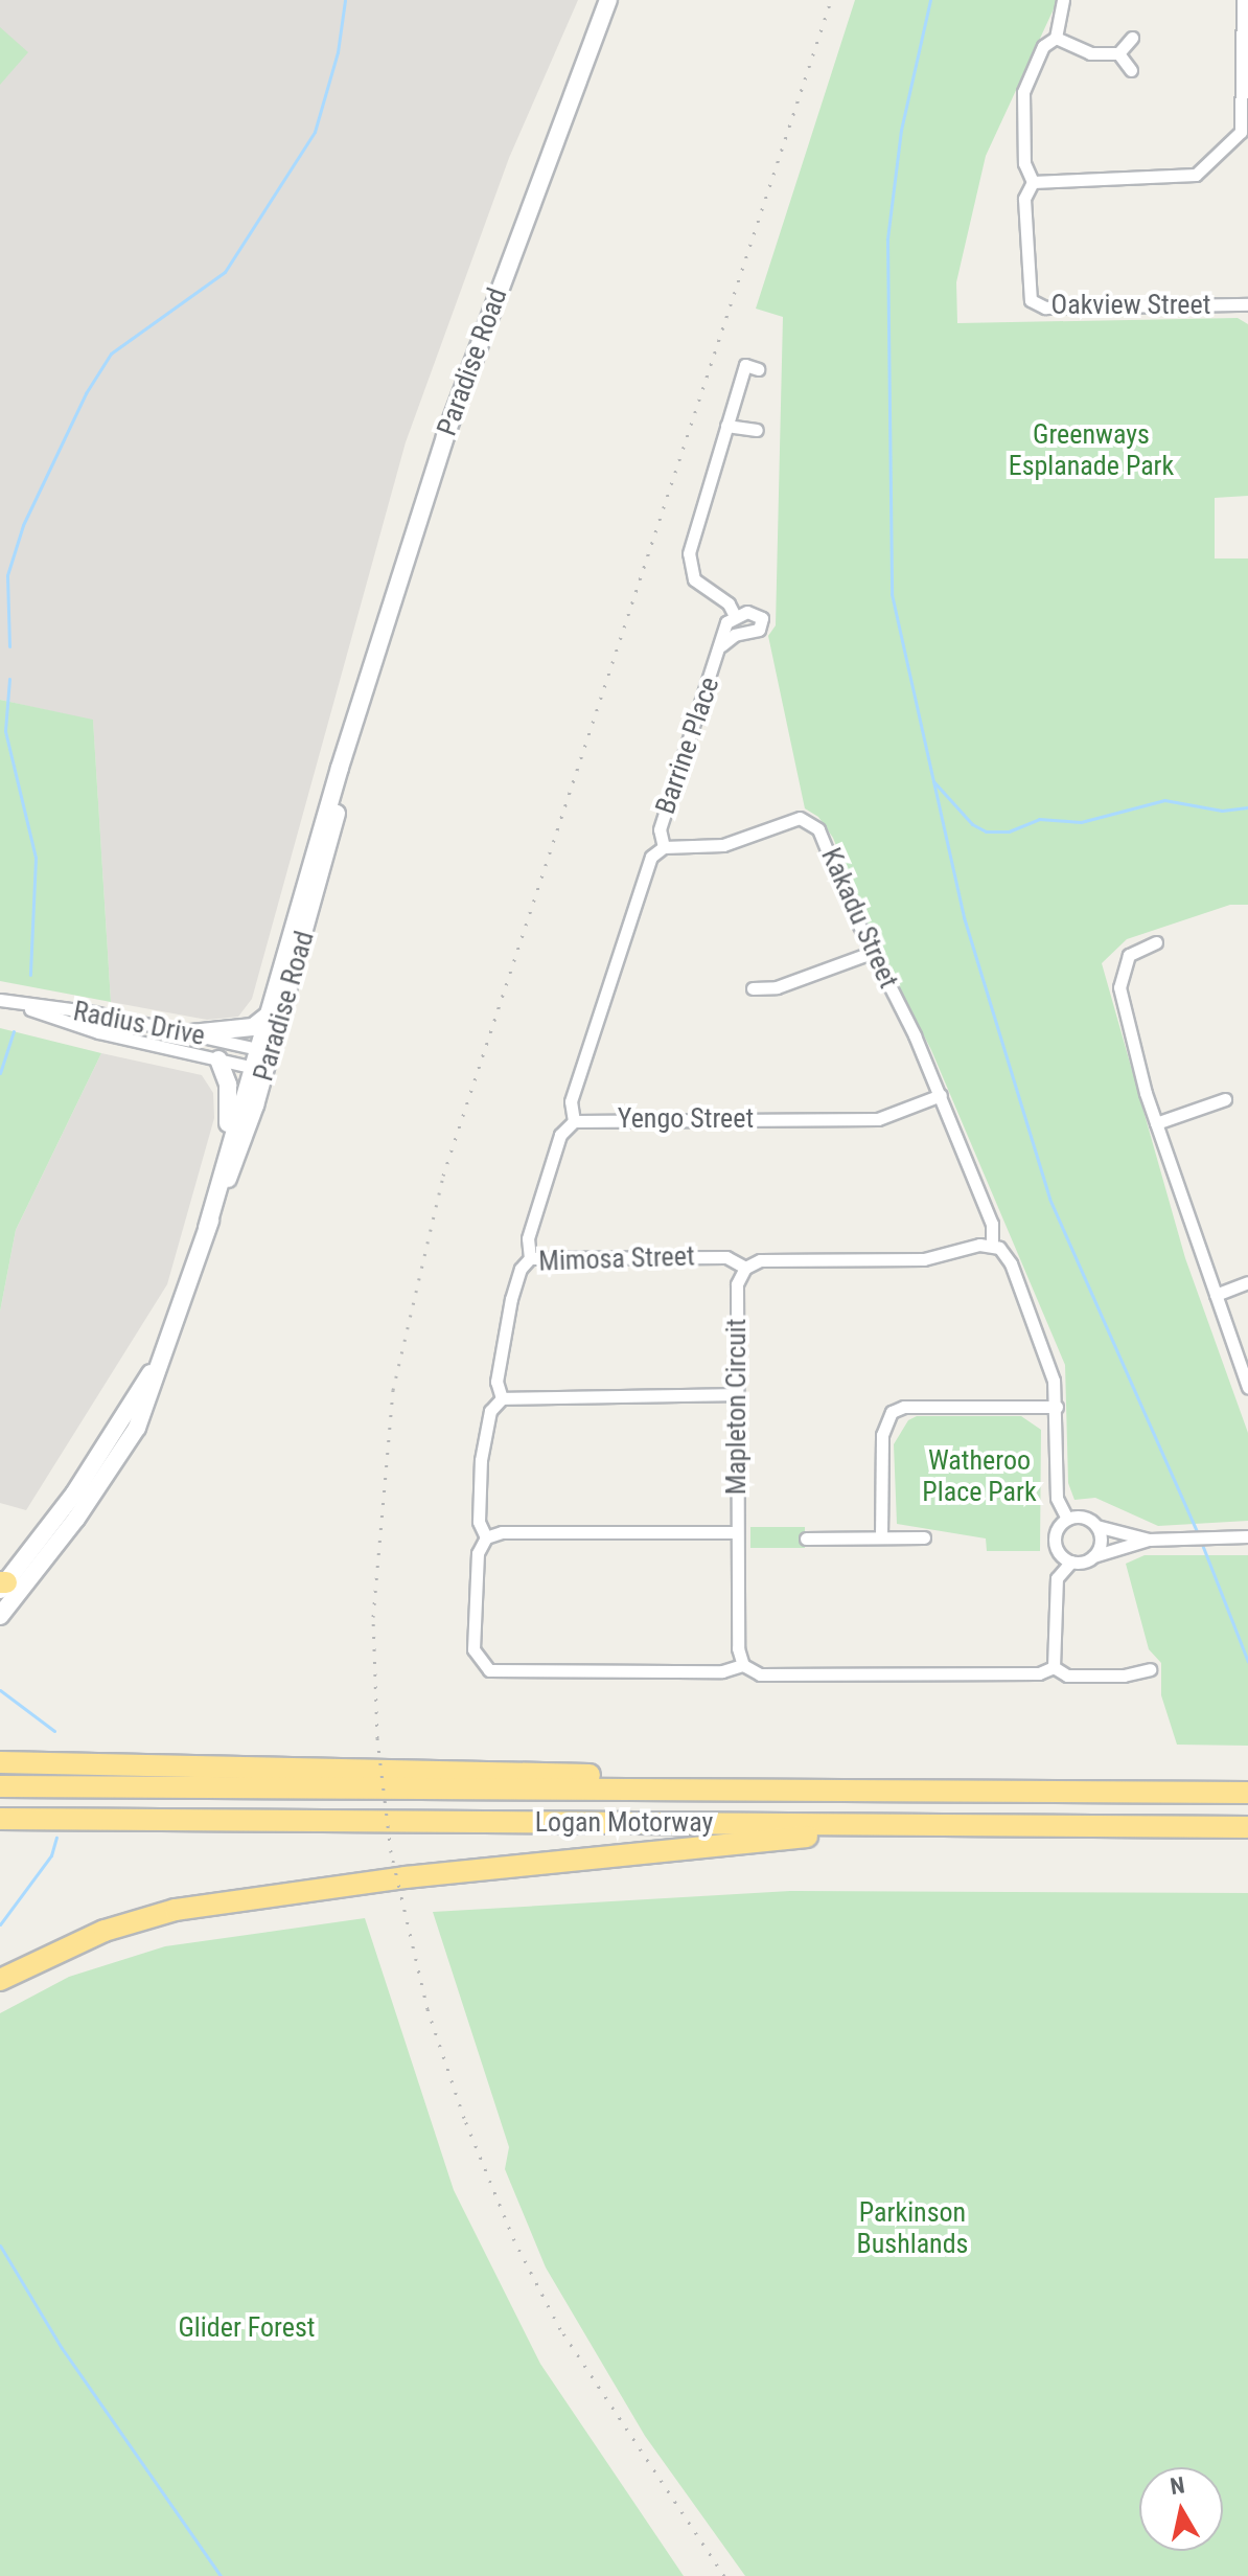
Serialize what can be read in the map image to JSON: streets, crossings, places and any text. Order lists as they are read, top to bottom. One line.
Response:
{"streets":{"highway":["Logan Motorway"],"street":["Oakview Street","Paradise Road","Barrine Place","Kakadu Street","Radius Drive","Yengo Street","Mimosa Street","Mapleton Circuit"]},"crossings":[["Paradise Road","Radius Drive"],["Barrine Place","Kakadu Street"],["Kakadu Street","Yengo Street"],["Mimosa Street","Mapleton Circuit"]],"parks":["Greenways Esplanade Park","Watheroo Place Park","Parkinson Bushlands","Glider Forest"],"north":"top"}
